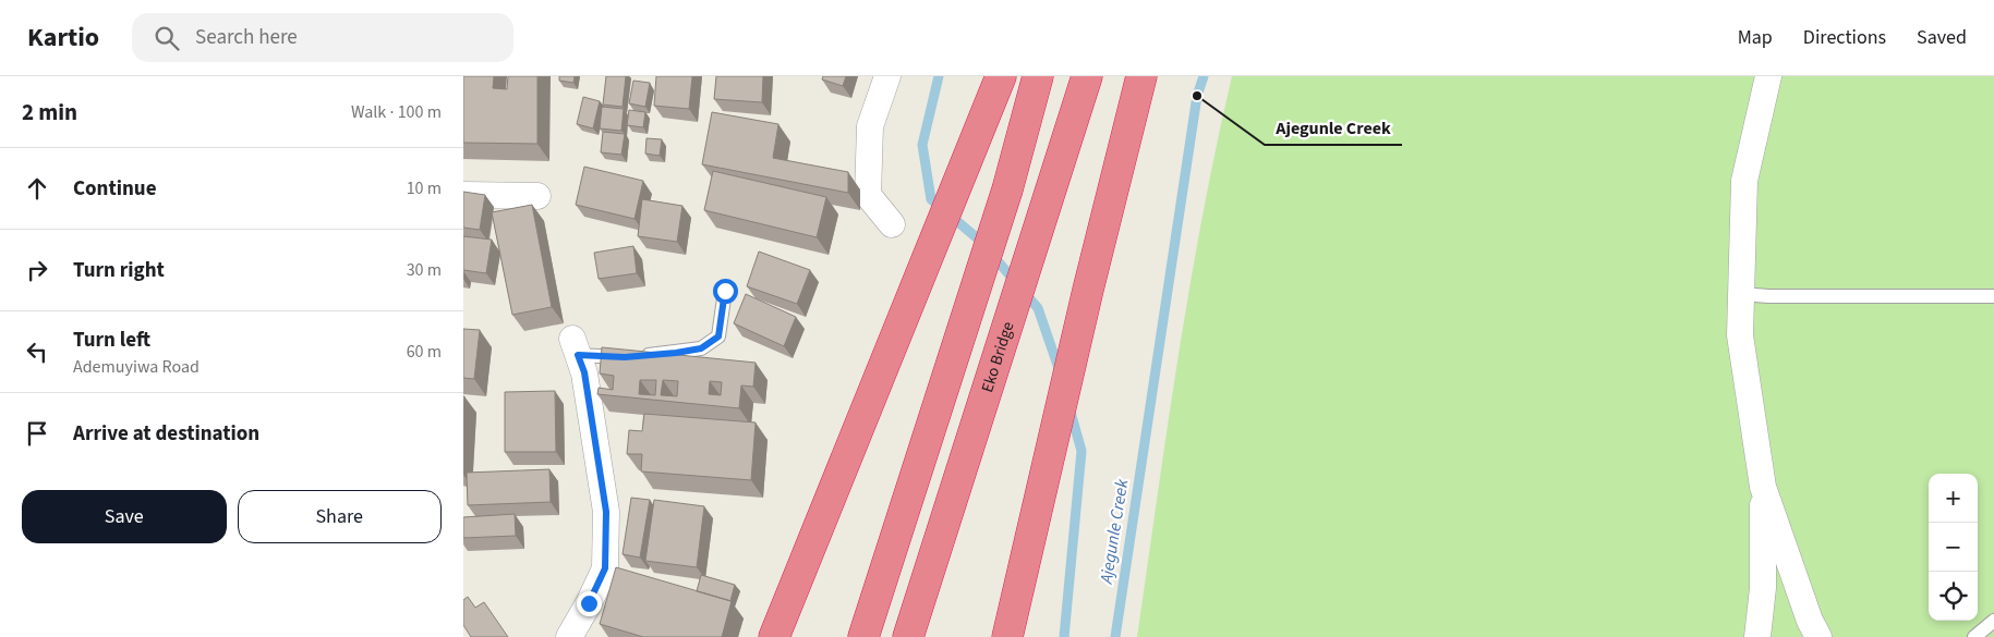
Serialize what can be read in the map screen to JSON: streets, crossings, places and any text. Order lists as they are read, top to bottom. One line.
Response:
{"streets":{"highway":["Eko Bridge"]},"water":["Ajegunle Creek"],"places":["Ajegunle Creek"],"page":{"header":"Kartio","search":"Search here","nav":["Map","Directions","Saved"],"heading":["2 min","Walk · 100 m"],"list":[["Continue","10 m"],["Turn right","30 m"],["Turn left","Ademuyiwa Road","60 m"],"Arrive at destination"],"buttons":["Save","Share"],"map_buttons":["+","−"]}}
